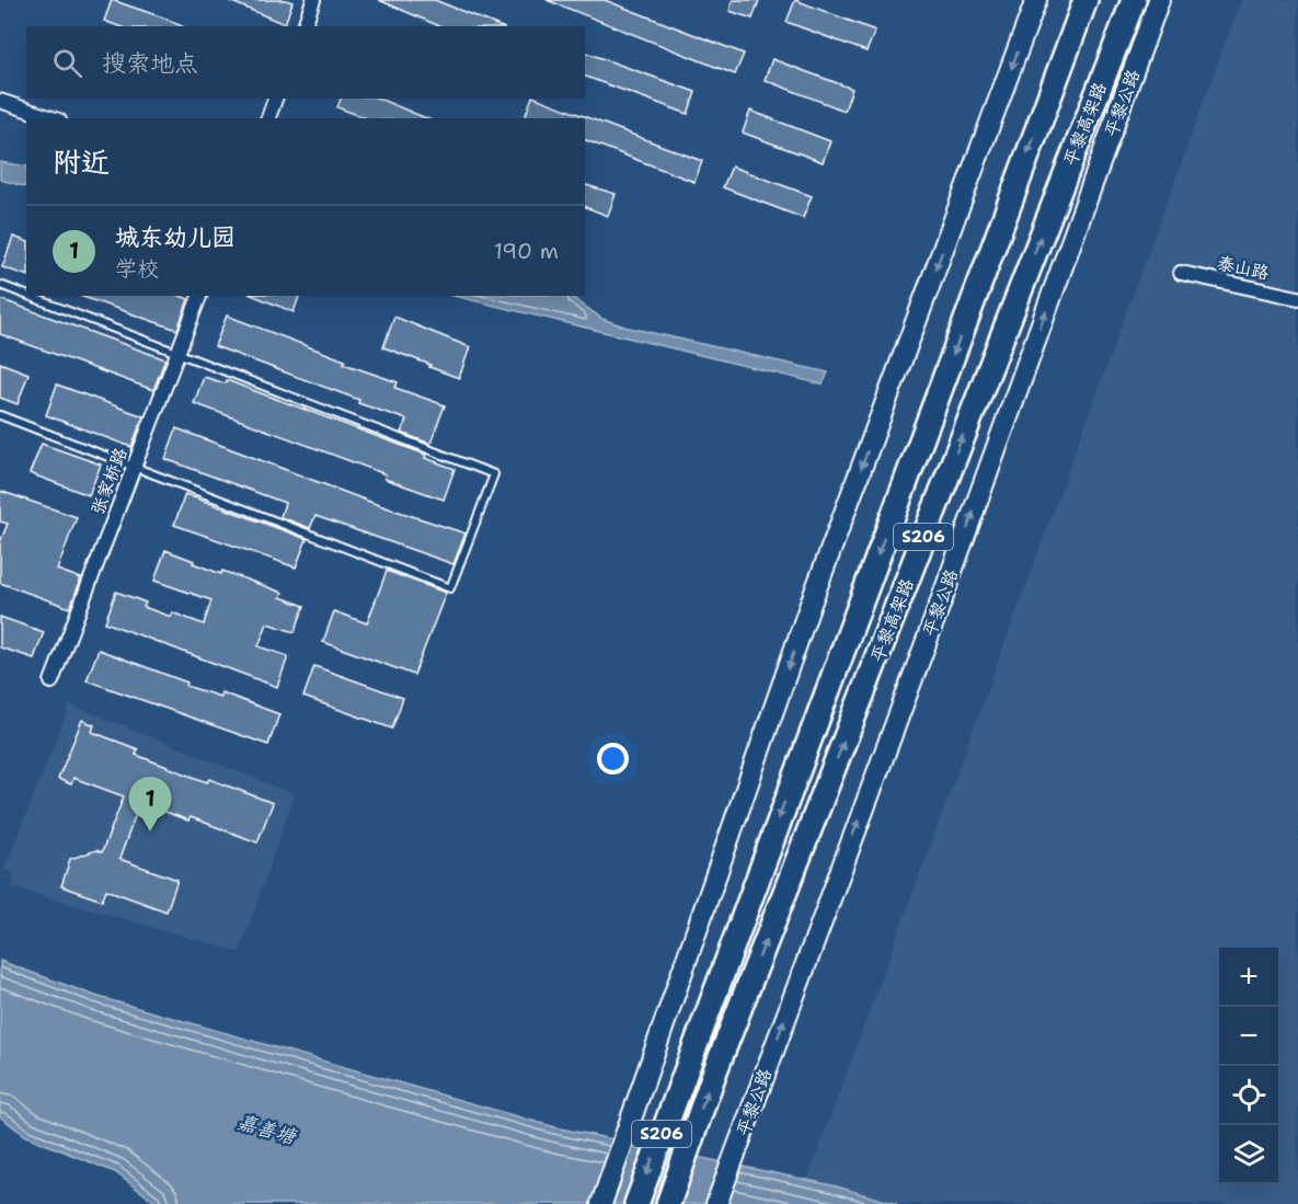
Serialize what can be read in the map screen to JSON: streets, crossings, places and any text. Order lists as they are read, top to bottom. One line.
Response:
{"streets":{"highway":["平黎高架路","S206"],"main road":["平黎公路"],"street":["泰山路","张家桥路"]},"water":["嘉善塘"],"page":{"search":"搜索地点","heading":"附近","list":[{"mark":"1","name":"城东幼儿园","note":"学校","value":"190 m"}],"pins":"1","map_buttons":["+","−"]}}
